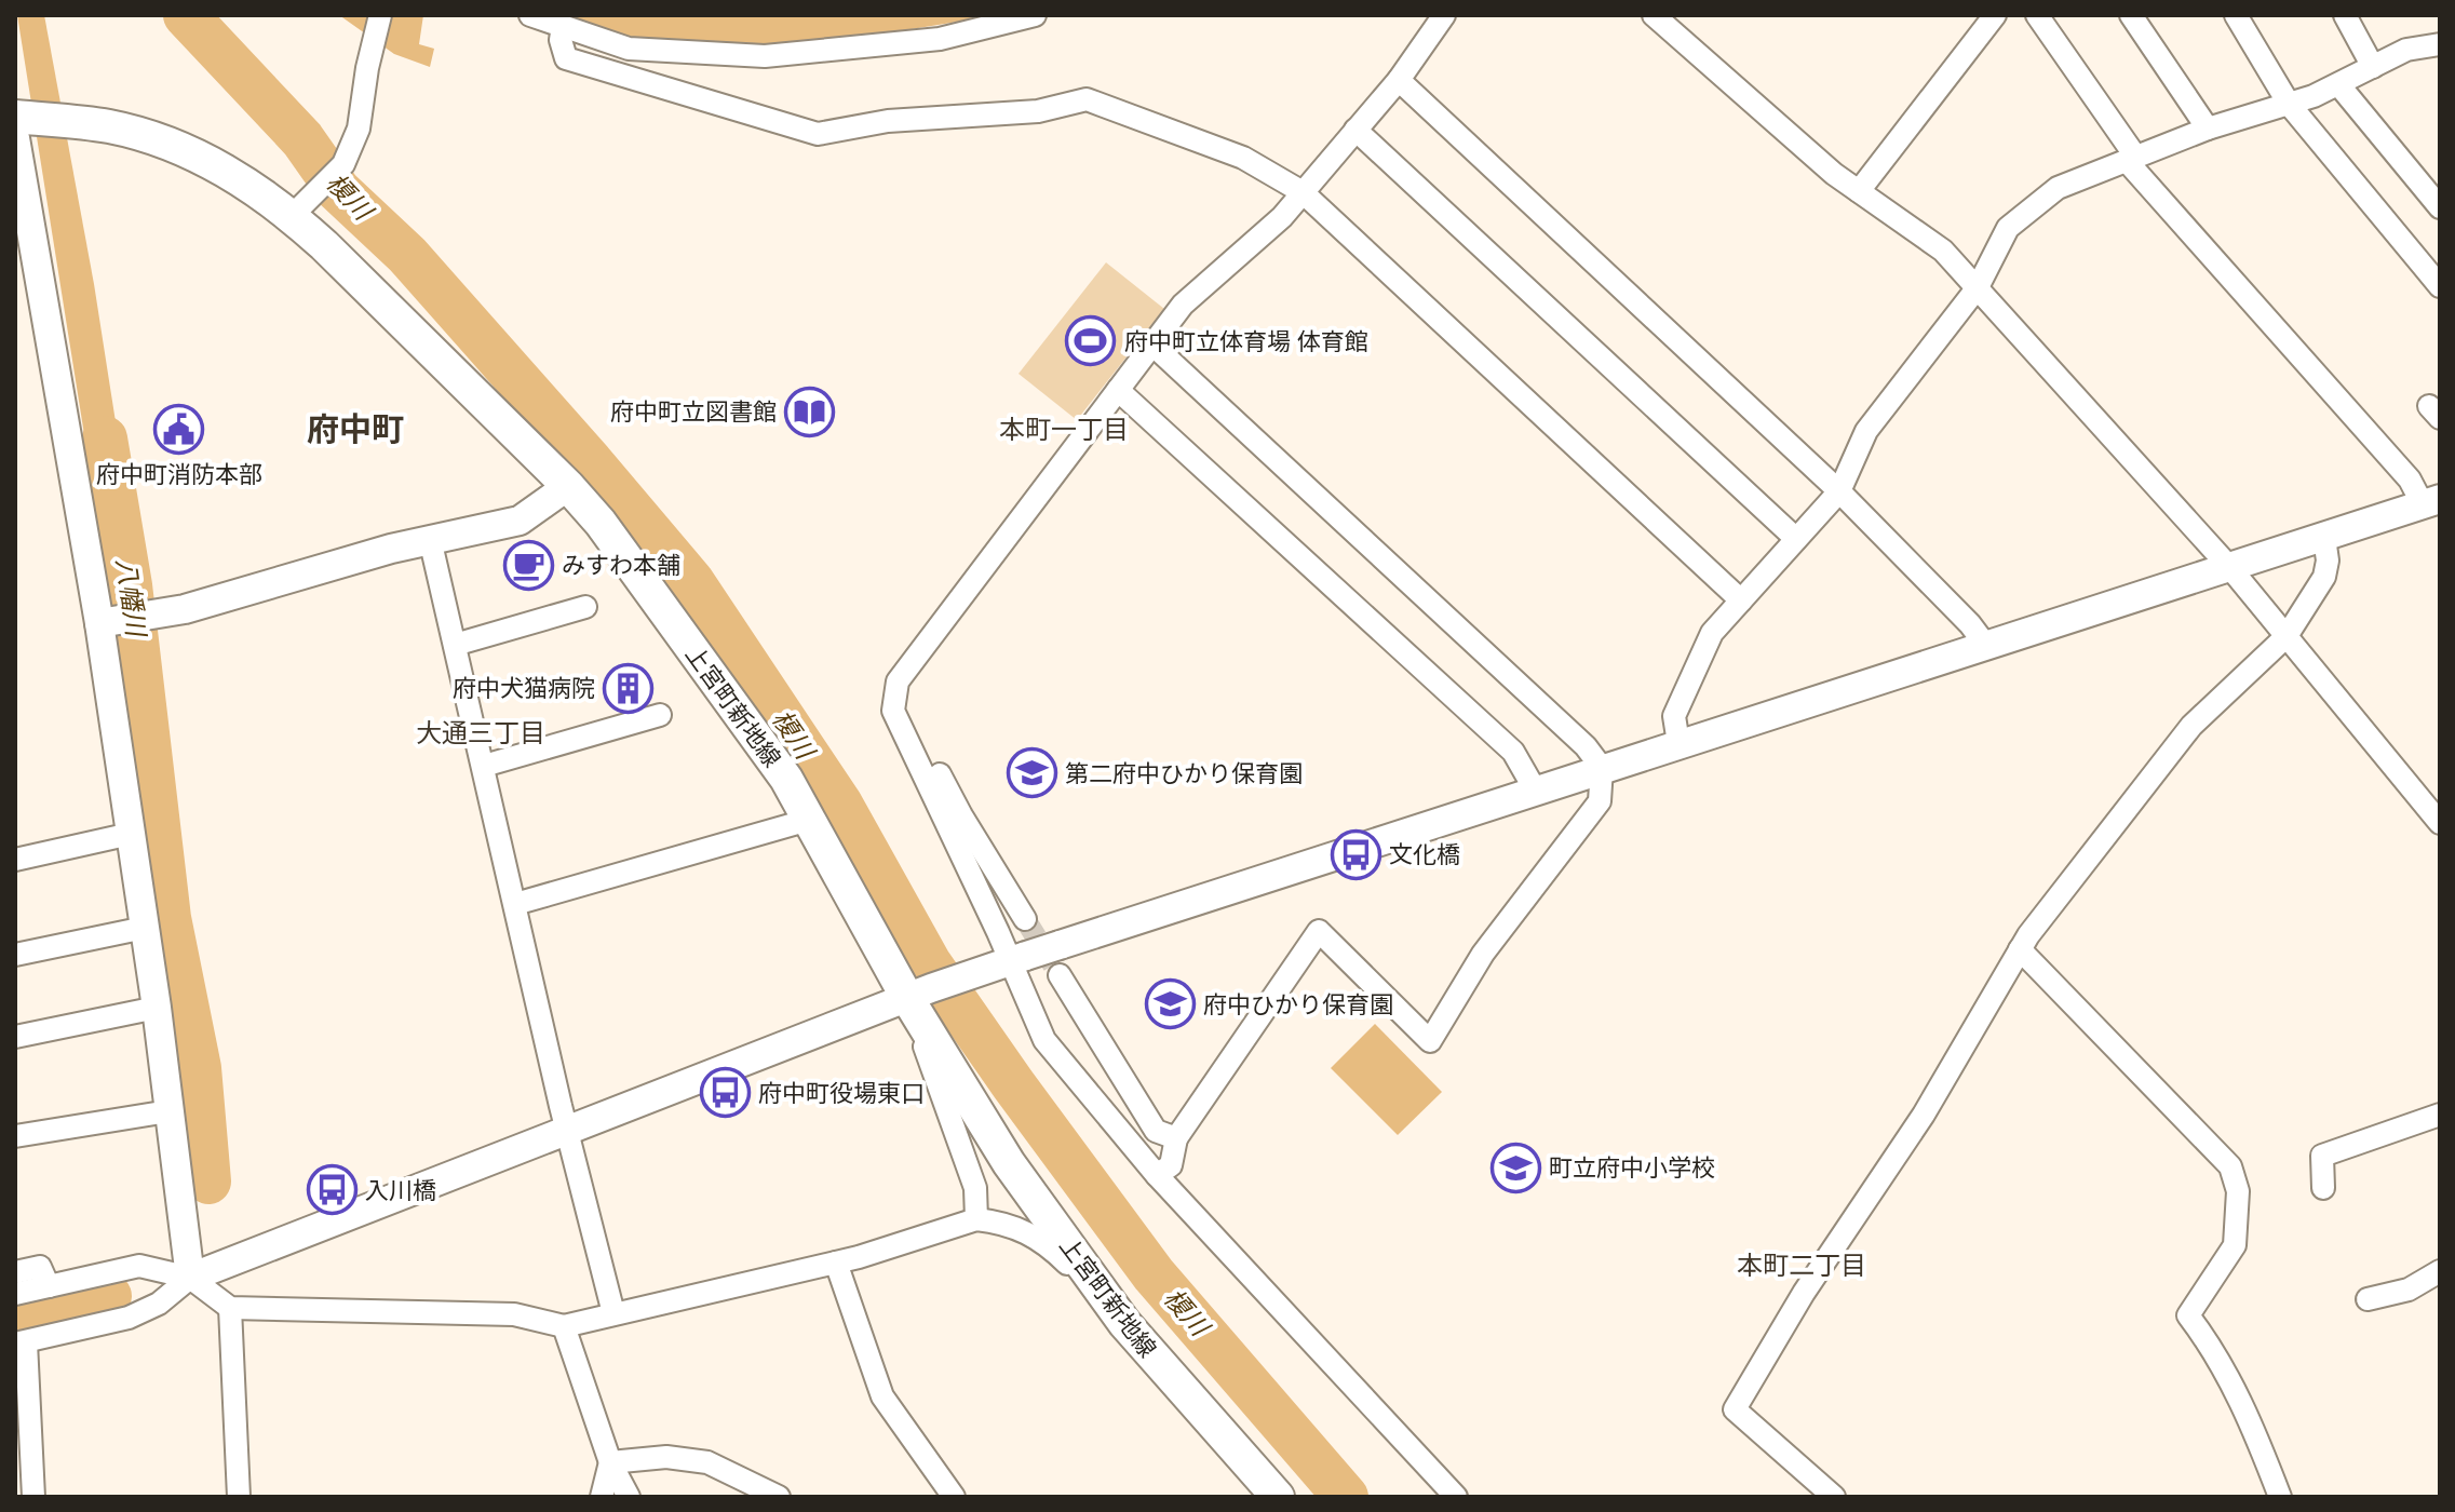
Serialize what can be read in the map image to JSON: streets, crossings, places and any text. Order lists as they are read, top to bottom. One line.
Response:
{"streets":{"main road":["上宮町新地線"]},"districts":["府中町","本町一丁目","大通三丁目","本町二丁目"],"water":["榎川","八幡川"],"places":{"sports":["府中町立体育場 体育館"],"library":["府中町立図書館"],"public building":["府中町消防本部"],"cafe":["みすわ本舗"],"building":["府中犬猫病院"],"school or university":["第二府中ひかり保育園","府中ひかり保育園","町立府中小学校"],"bus stop":["文化橋","府中町役場東口","入川橋"]}}
